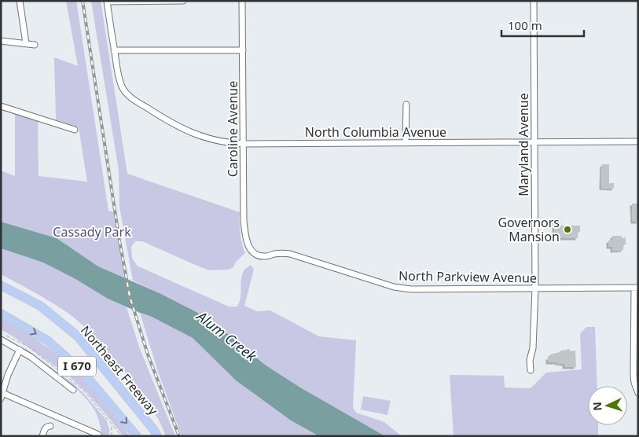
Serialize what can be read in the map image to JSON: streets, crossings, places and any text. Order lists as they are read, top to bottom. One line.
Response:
{"streets":{"highway":["I 670","Northeast Freeway"],"street":["Caroline Avenue","North Columbia Avenue","Maryland Avenue","North Parkview Avenue"]},"crossings":[["Caroline Avenue","North Columbia Avenue"],["Caroline Avenue","North Parkview Avenue"],["North Columbia Avenue","Maryland Avenue"],["Maryland Avenue","North Parkview Avenue"]],"water":["Alum Creek"],"parks":["Cassady Park"],"places":["Governors Mansion"],"scale_bar":"100 m","north":"left"}
